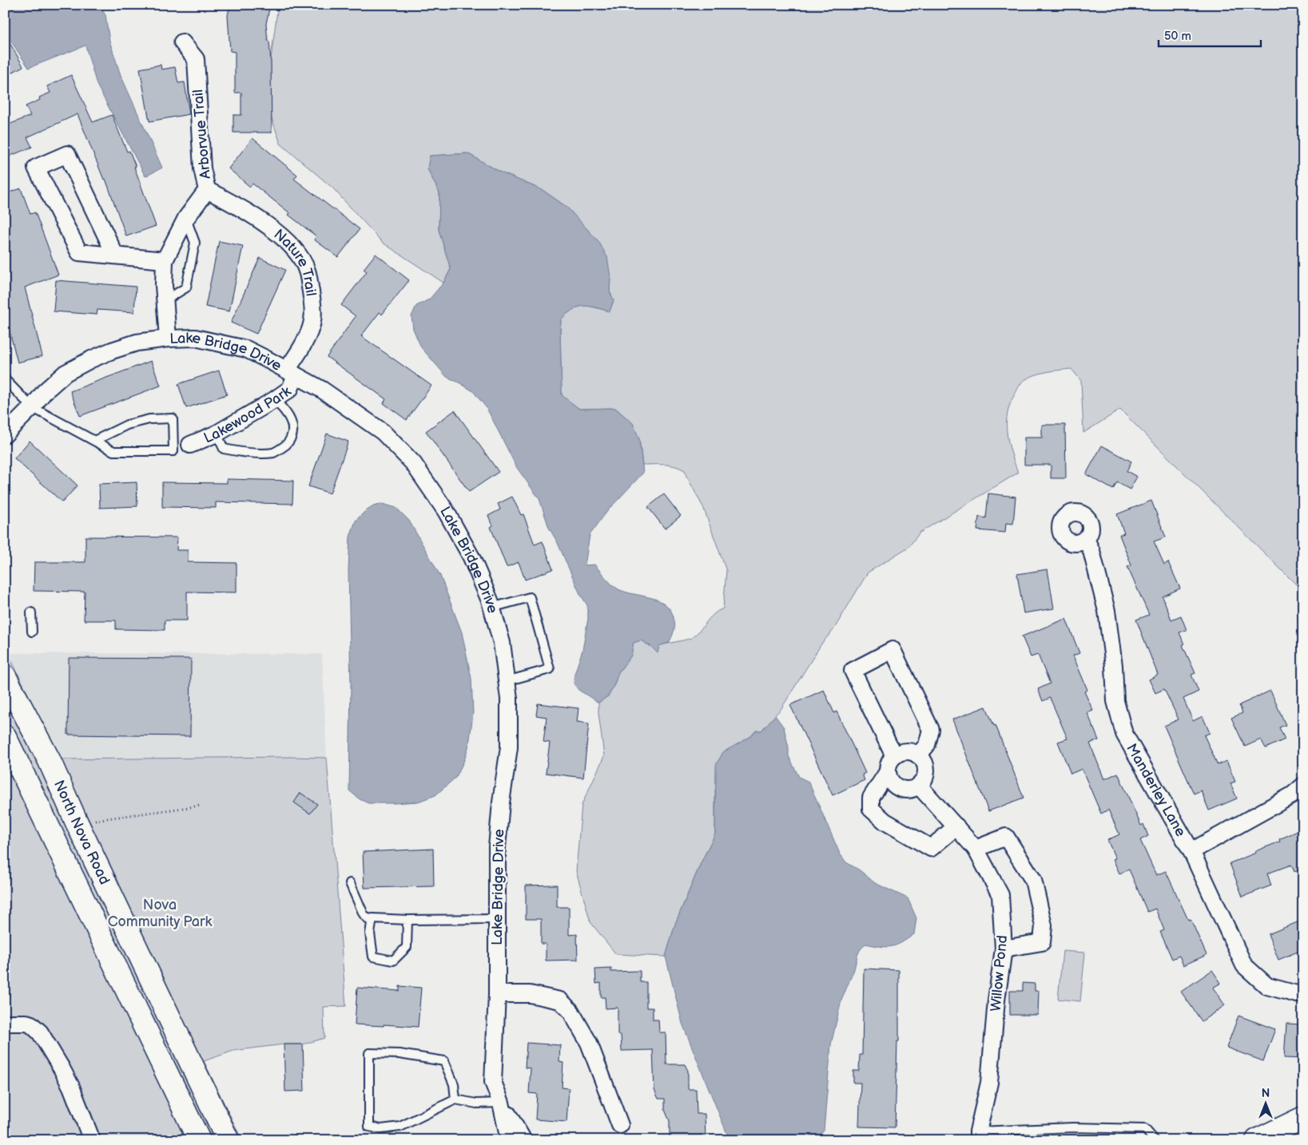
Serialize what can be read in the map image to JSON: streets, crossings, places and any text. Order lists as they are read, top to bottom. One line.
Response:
{"streets":{"main road":["North Nova Road"],"street":["Arborvue Trail","Nature Trail","Lake Bridge Drive","Lakewood Park","Manderley Lane","Willow Pond"]},"crossings":[["Arborvue Trail","Nature Trail"],["Arborvue Trail","Lake Bridge Drive"],["Nature Trail","Lake Bridge Drive"],["Nature Trail","Lakewood Park"],["Lake Bridge Drive","Lakewood Park"]],"parks":["Nova Community Park"],"scale_bar":"50 m","north":"top"}
